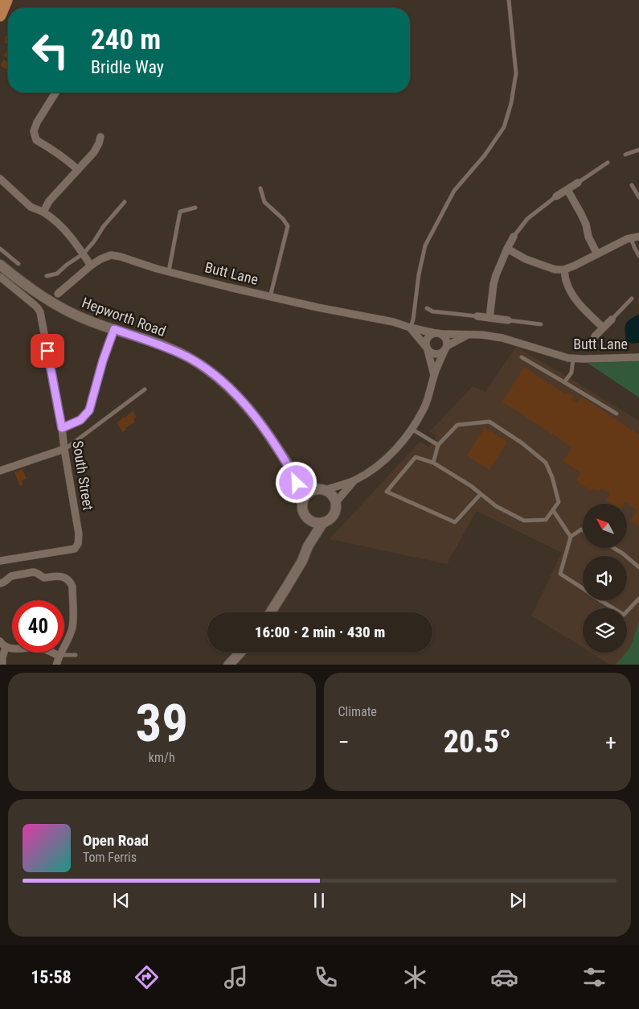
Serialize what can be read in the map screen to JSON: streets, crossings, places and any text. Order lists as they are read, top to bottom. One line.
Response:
{"streets":{"street":["Butt Lane","Hepworth Road","South Street"]},"north":"top left","page":{"turn":["240 m","Bridle Way"],"limit":"40","trip":"16:00 · 2 min · 430 m","tile":[["39","km/h"],"Climate"],"heat":["−","20.5°","+"],"song":["Open Road","Tom Ferris"],"tabs":"15:58"}}
